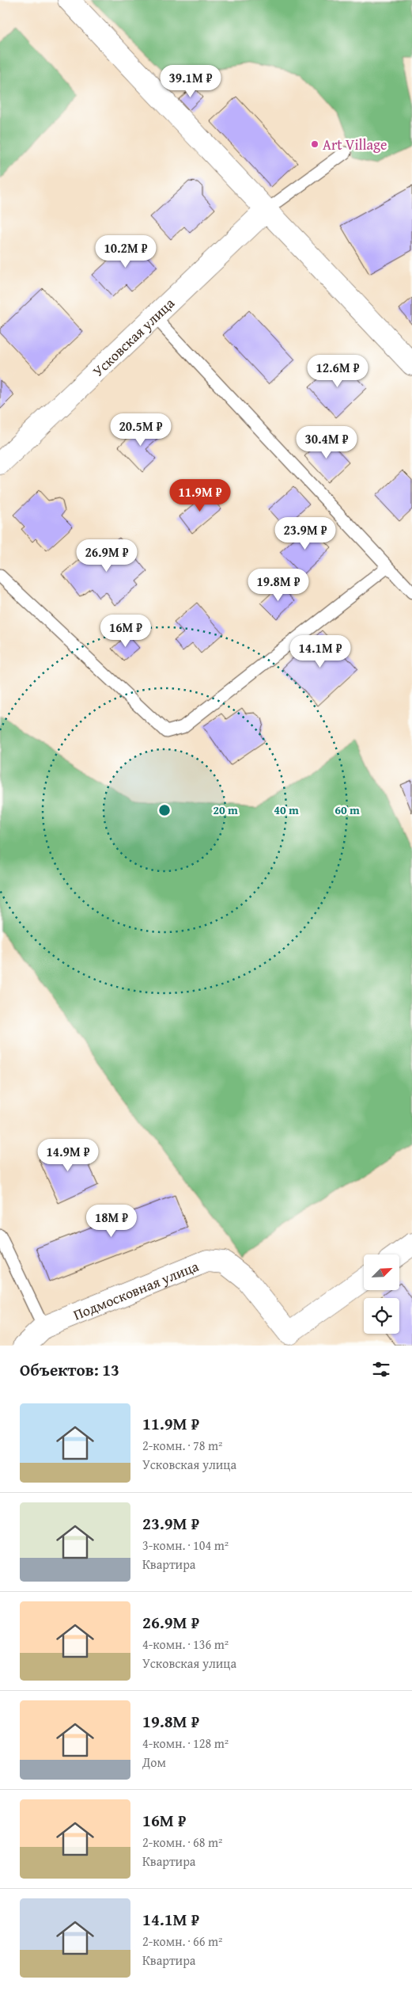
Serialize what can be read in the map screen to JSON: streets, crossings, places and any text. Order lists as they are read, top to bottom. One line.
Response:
{"streets":{"street":["Усковская улица","Подмосковная улица"]},"places":["Art Village"],"north":"top right","page":{"price":["39.1M ₽","10.2M ₽","12.6M ₽","20.5M ₽","30.4M ₽","11.9M ₽","23.9M ₽","26.9M ₽","19.8M ₽","16M ₽","14.1M ₽","14.9M ₽","18M ₽"],"heading":"Объектов: 13","list":[{"name":"11.9M ₽","note":"2-комн. · 78 m² · Усковская улица"},{"name":"23.9M ₽","note":"3-комн. · 104 m² · Квартира"},{"name":"26.9M ₽","note":"4-комн. · 136 m² · Усковская улица"},{"name":"19.8M ₽","note":"4-комн. · 128 m² · Дом"},{"name":"16M ₽","note":"2-комн. · 68 m² · Квартира"},{"name":"14.1M ₽","note":"2-комн. · 66 m² · Квартира"}]},"rings":["20 m","40 m","60 m"]}
